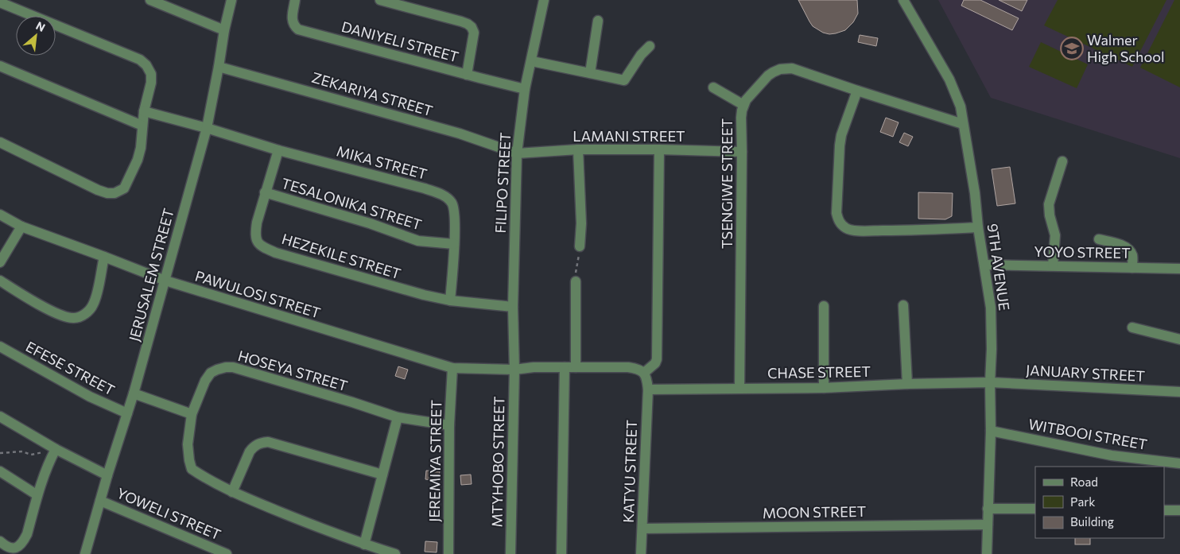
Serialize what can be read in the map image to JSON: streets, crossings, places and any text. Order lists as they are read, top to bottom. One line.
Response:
{"streets":{"street":["DANIYELI STREET","ZEKARIYA STREET","LAMANI STREET","MIKA STREET","FILIPO STREET","TSENGIWE STREET","TESALONIKA STREET","YOYO STREET","HEZEKILE STREET","9TH AVENUE","JERUSALEM STREET","PAWULOSI STREET","EFESE STREET","HOSEYA STREET","CHASE STREET","JANUARY STREET","WITBOOI STREET","JEREMIYA STREET","MTYHOBO STREET","KATYU STREET","MOON STREET","YOWELI STREET"]},"crossings":[["DANIYELI STREET","FILIPO STREET"],["ZEKARIYA STREET","LAMANI STREET"],["ZEKARIYA STREET","FILIPO STREET"],["ZEKARIYA STREET","JERUSALEM STREET"],["LAMANI STREET","FILIPO STREET"],["LAMANI STREET","TSENGIWE STREET"],["MIKA STREET","TESALONIKA STREET"],["MIKA STREET","HEZEKILE STREET"],["MIKA STREET","JERUSALEM STREET"],["FILIPO STREET","HEZEKILE STREET"],["FILIPO STREET","PAWULOSI STREET"],["FILIPO STREET","MTYHOBO STREET"],["TSENGIWE STREET","9TH AVENUE"],["TSENGIWE STREET","CHASE STREET"],["TESALONIKA STREET","HEZEKILE STREET"],["YOYO STREET","9TH AVENUE"],["9TH AVENUE","CHASE STREET"],["9TH AVENUE","JANUARY STREET"],["9TH AVENUE","WITBOOI STREET"],["9TH AVENUE","MOON STREET"],["JERUSALEM STREET","PAWULOSI STREET"],["JERUSALEM STREET","EFESE STREET"],["JERUSALEM STREET","YOWELI STREET"],["PAWULOSI STREET","JEREMIYA STREET"],["PAWULOSI STREET","MTYHOBO STREET"],["PAWULOSI STREET","KATYU STREET"],["HOSEYA STREET","JEREMIYA STREET"],["CHASE STREET","JANUARY STREET"],["CHASE STREET","KATYU STREET"],["KATYU STREET","MOON STREET"]],"places":{"school or university":["Walmer High School"]},"legend":["Road","Park","Building"],"north":"top right"}
